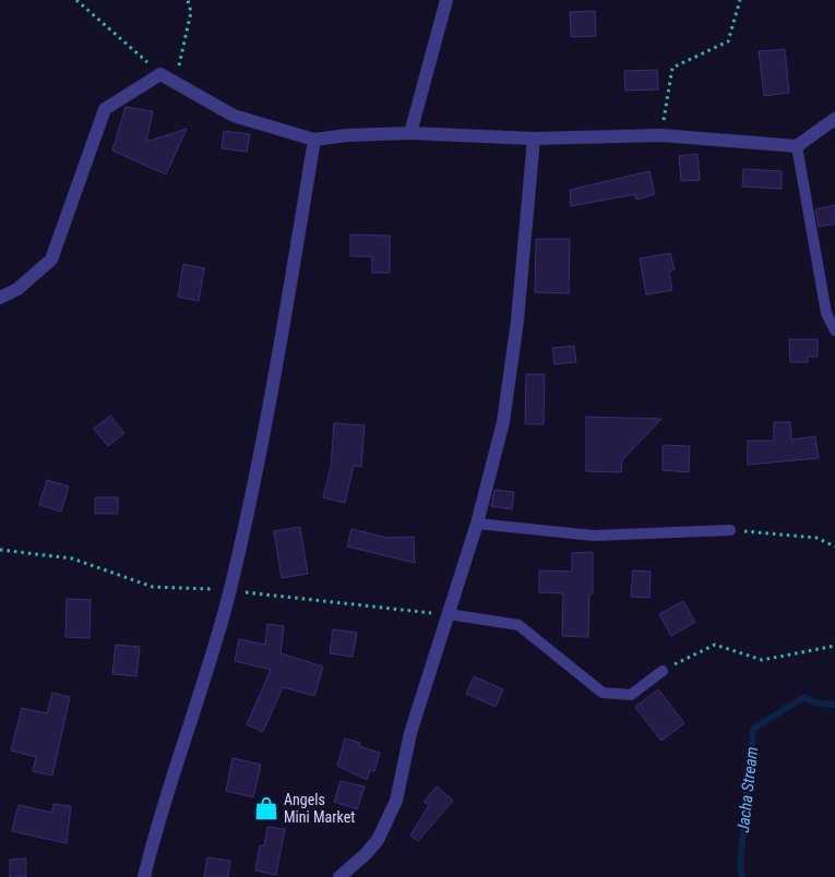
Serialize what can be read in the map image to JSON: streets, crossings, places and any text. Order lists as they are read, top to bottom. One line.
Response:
{"water":["Jacha Stream"],"places":{"shop":["Angels Mini Market"]}}
